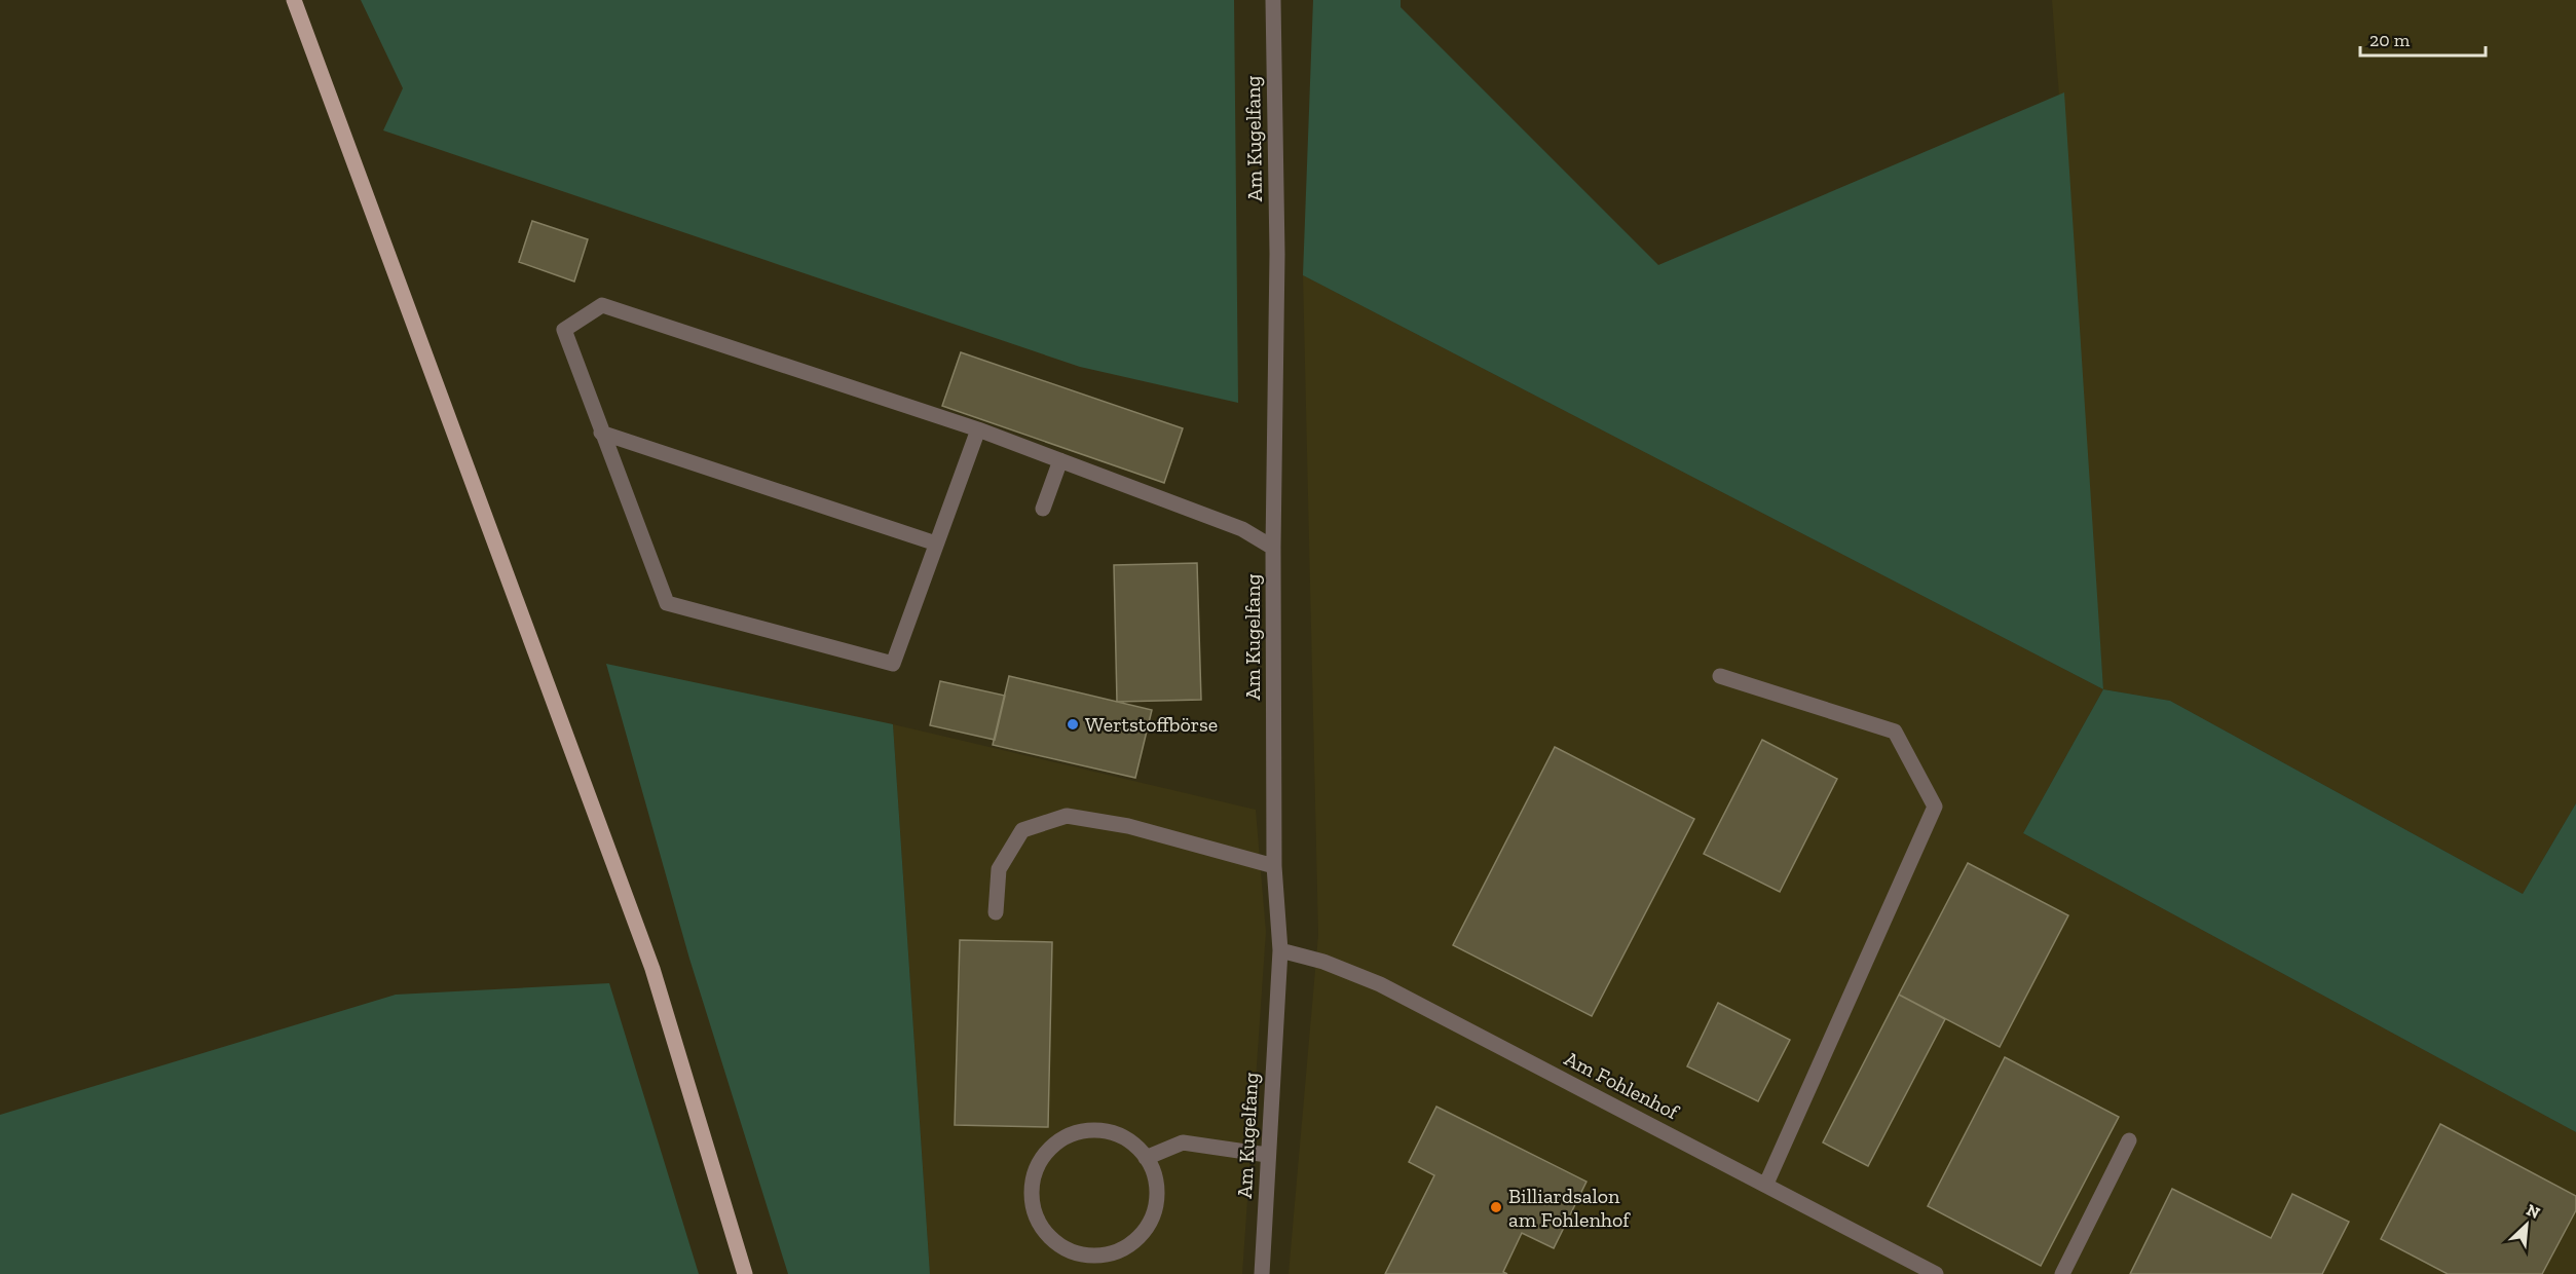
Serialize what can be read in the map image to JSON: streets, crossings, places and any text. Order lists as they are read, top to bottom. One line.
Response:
{"streets":{"street":["Am Kugelfang","Am Fohlenhof"]},"crossings":[["Am Kugelfang","Am Fohlenhof"]],"places":["Wertstoffbörse","Billiardsalon am Fohlenhof"],"scale_bar":"20 m","north":"top right"}
